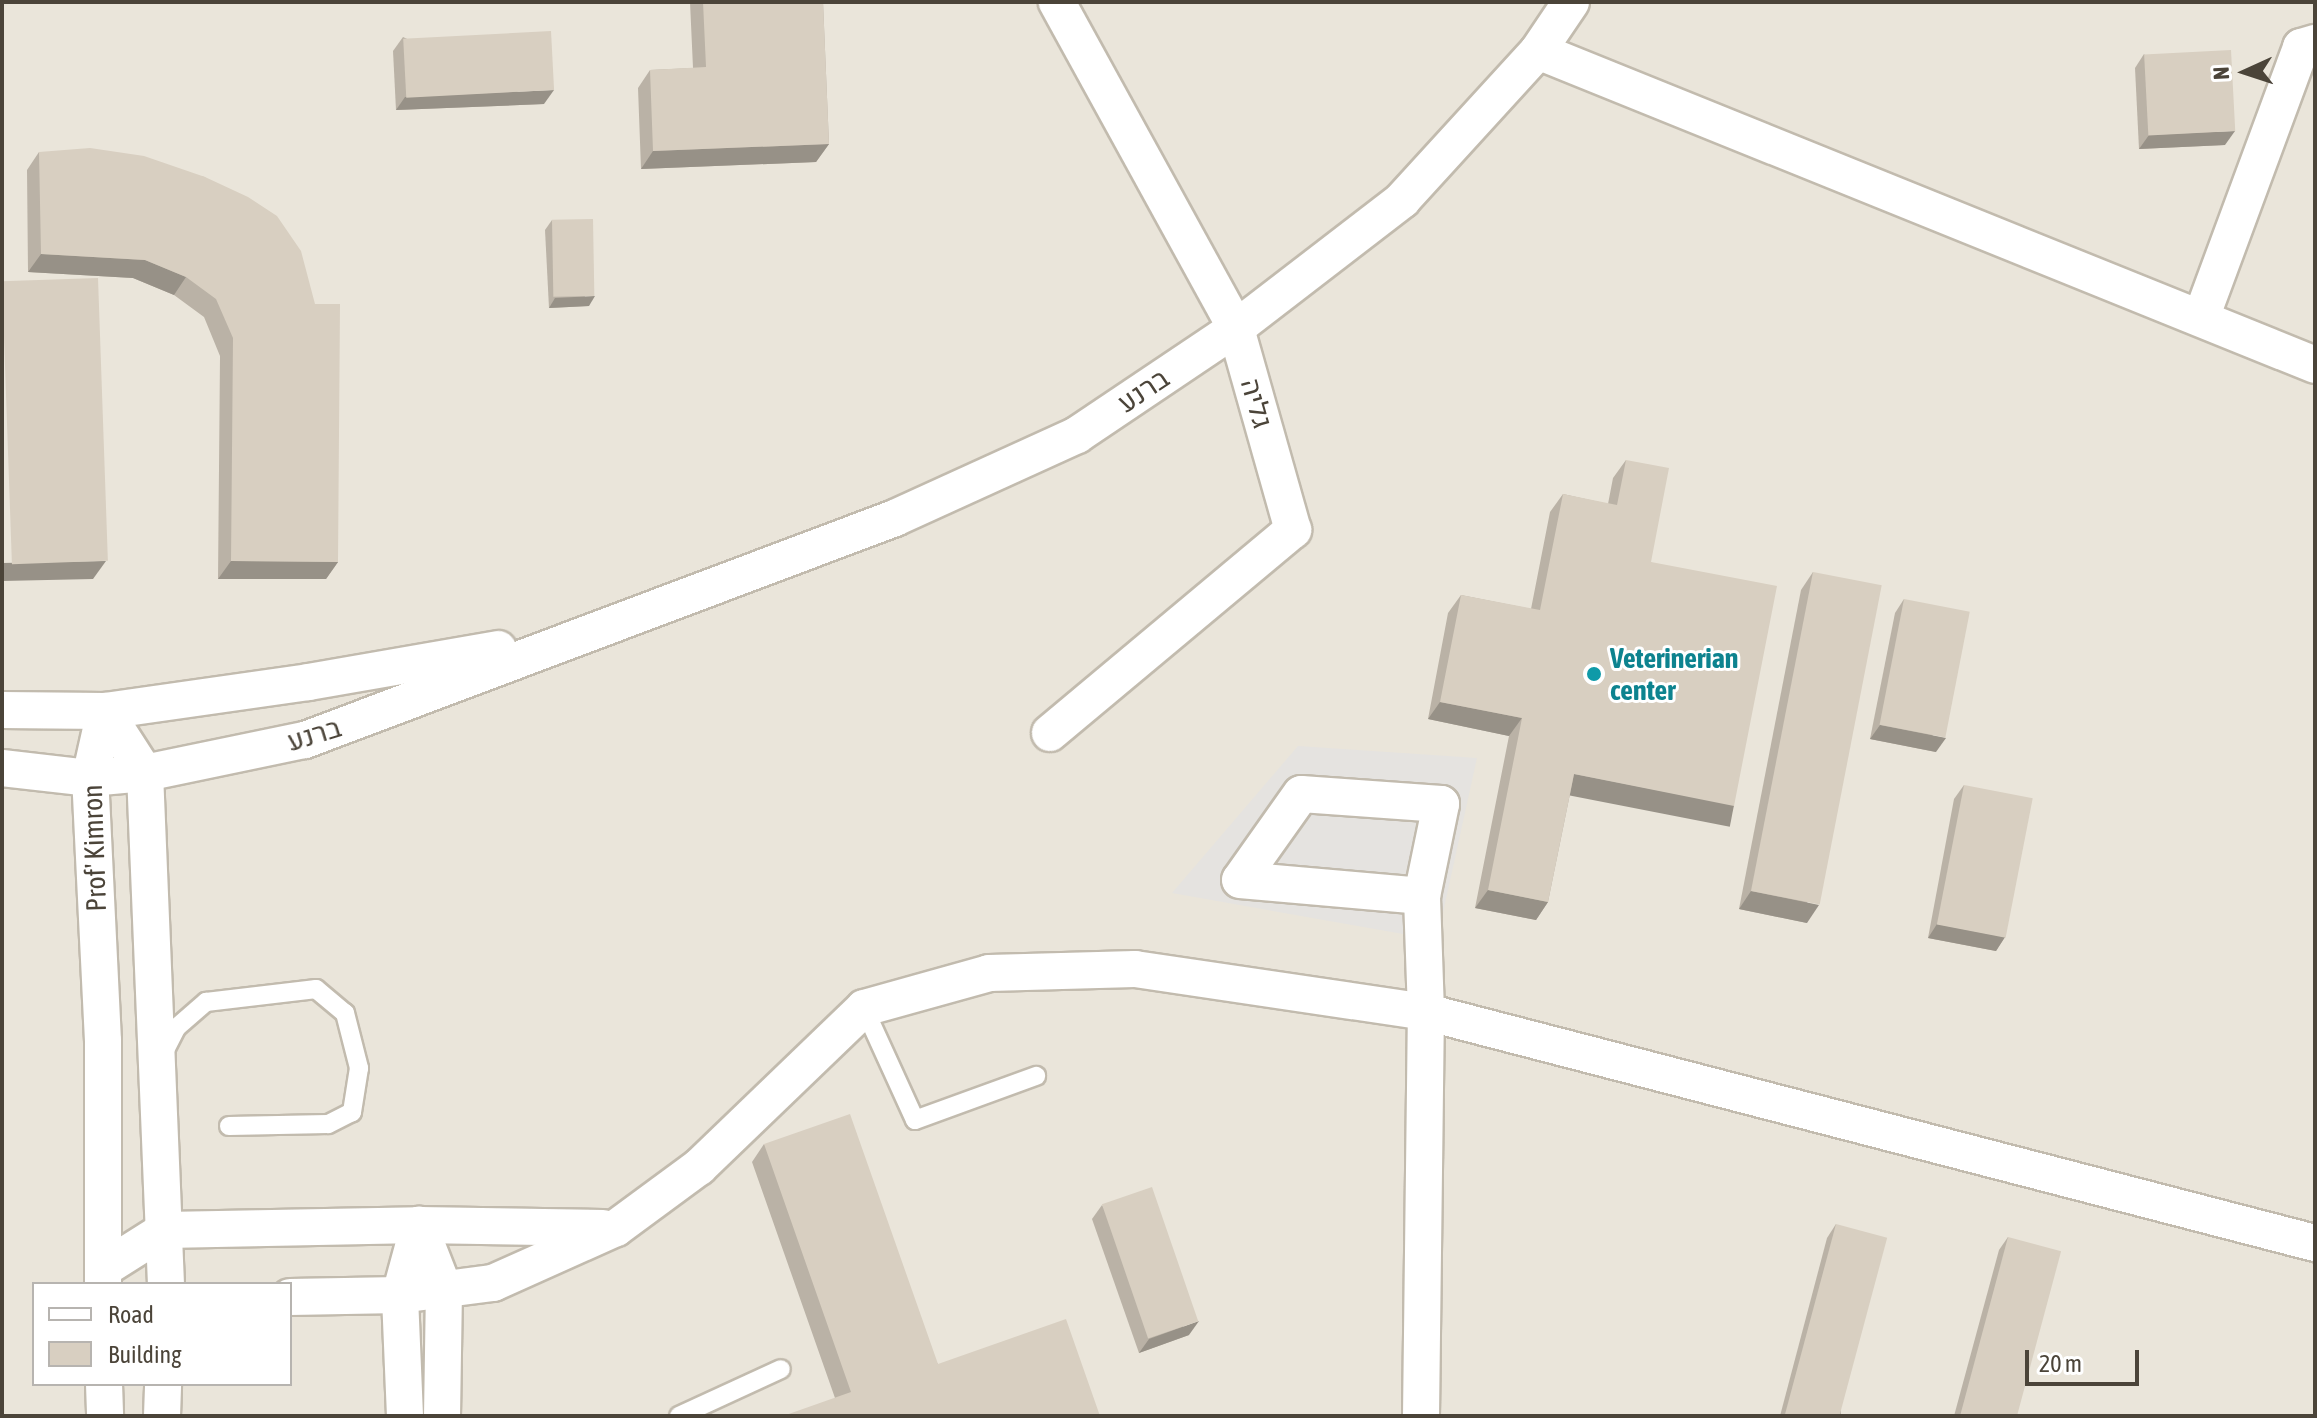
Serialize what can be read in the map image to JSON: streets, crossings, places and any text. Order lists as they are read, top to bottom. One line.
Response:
{"streets":{"street":["ברנע","גליה","Prof' Kimron"]},"crossings":[["ברנע","גליה"],["ברנע","Prof' Kimron"]],"places":["Veterinerian center"],"legend":["Road","Building"],"scale_bar":"20 m","north":"left"}
